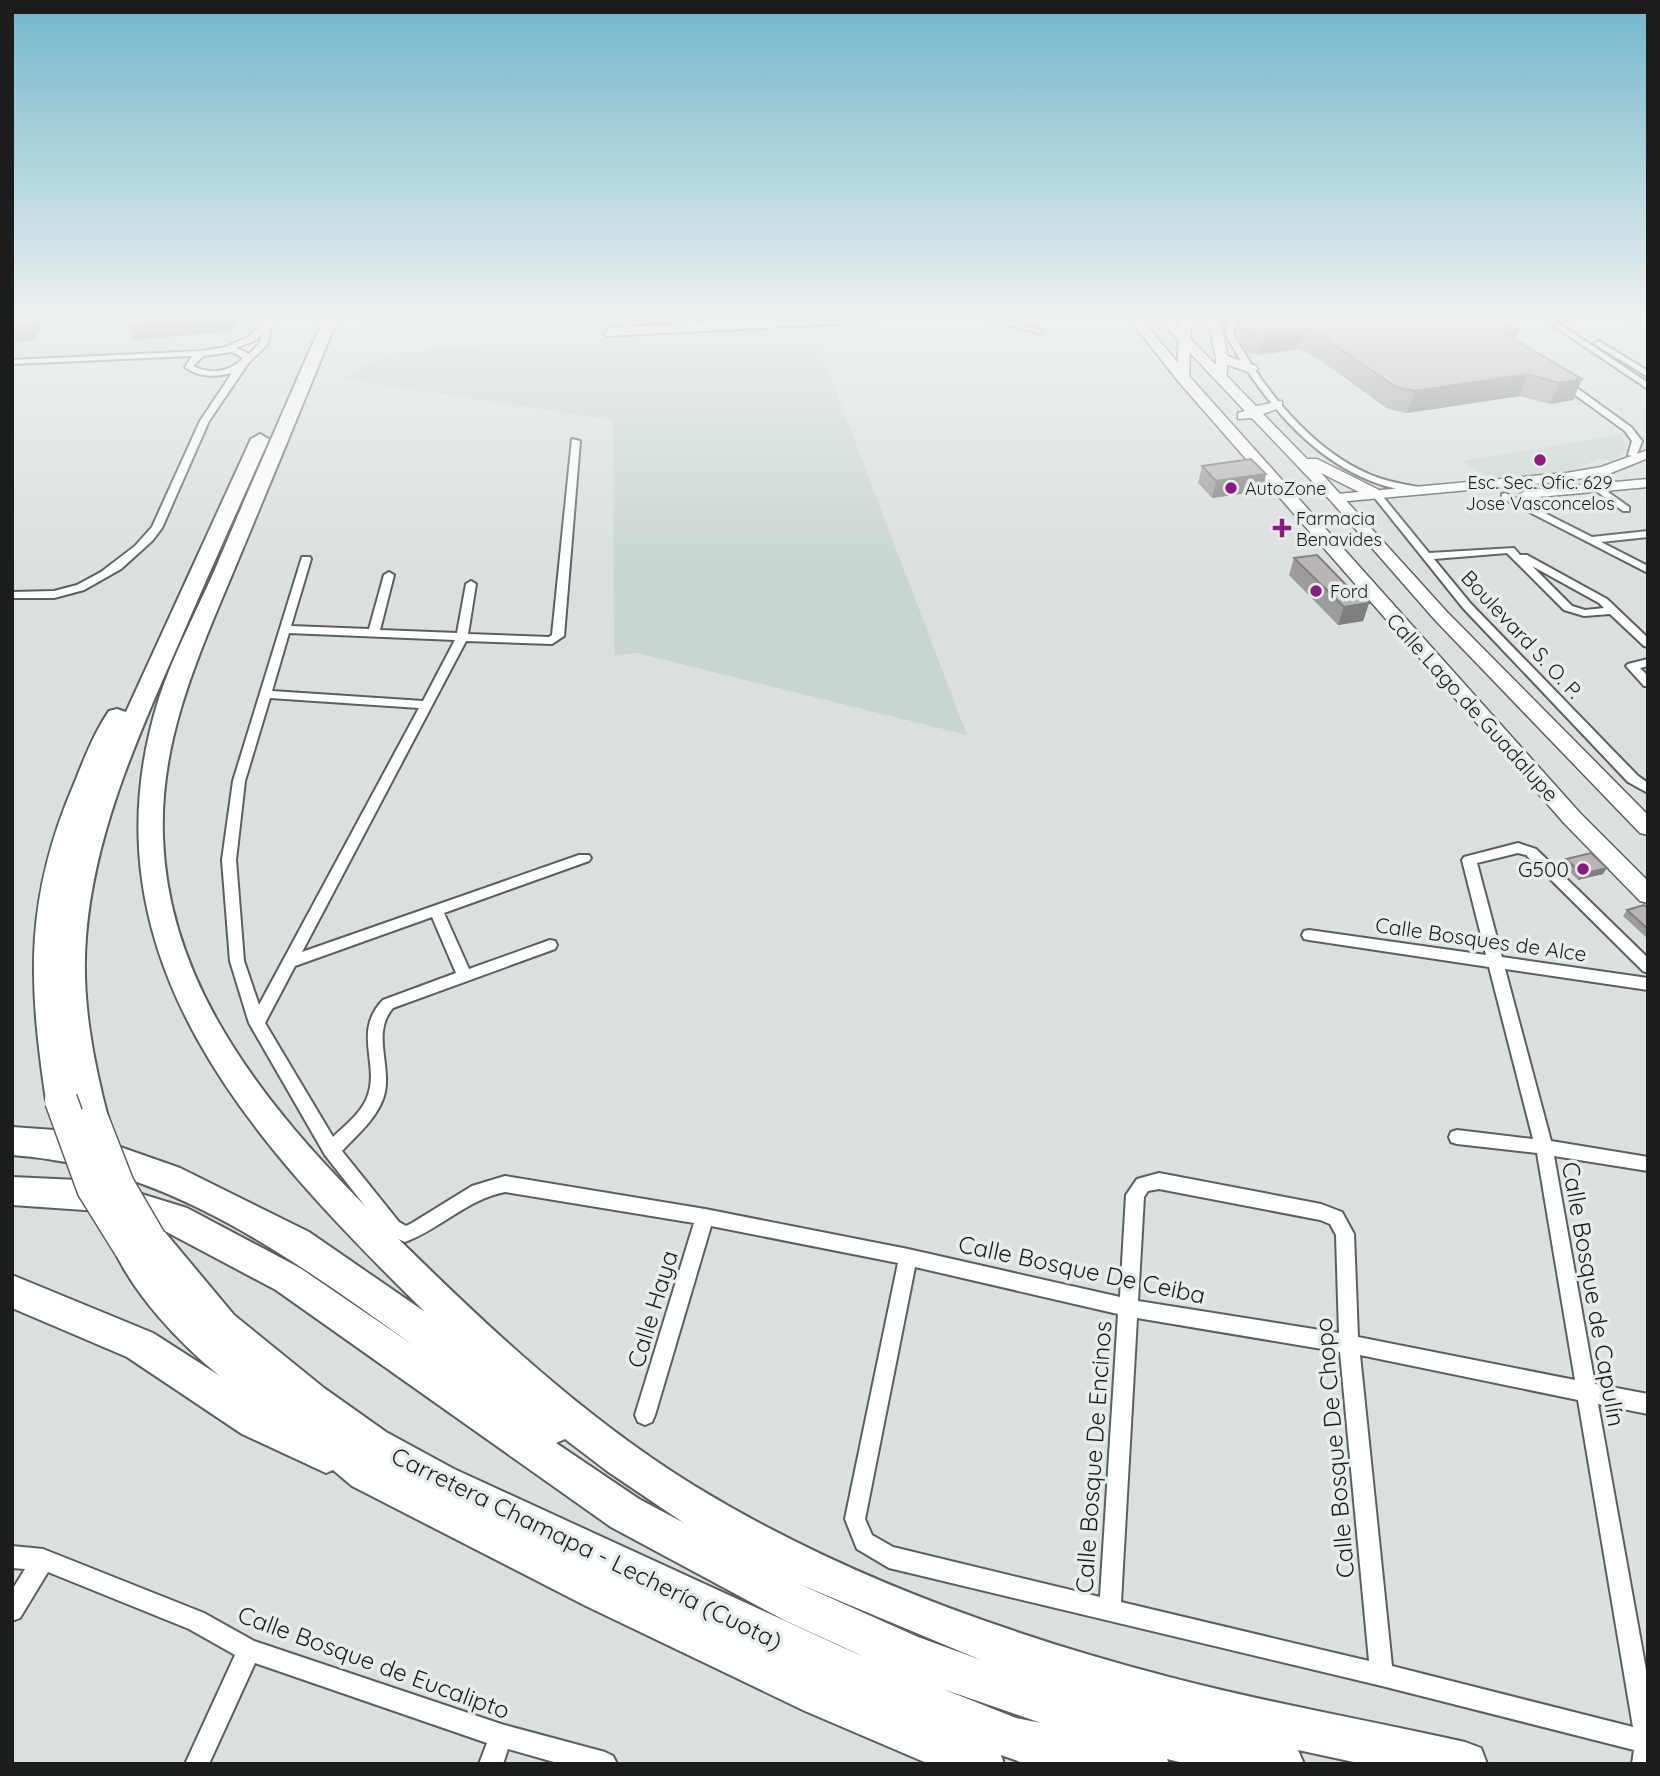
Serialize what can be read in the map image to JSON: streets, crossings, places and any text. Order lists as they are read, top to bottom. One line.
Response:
{"streets":{"highway":["Carretera Chamapa - Lechería (Cuota)"],"main road":["Calle Lago de Guadalupe"],"street":["Boulevard S. O. P.","Calle Bosques de Alce","Calle Bosque De Ceiba","Calle Bosque de Capulín","Calle Haya","Calle Bosque De Chopo","Calle Bosque De Encinos","Calle Bosque de Eucalipto"]},"crossings":[["Calle Bosques de Alce","Calle Bosque de Capulín"],["Calle Bosque De Ceiba","Calle Bosque de Capulín"],["Calle Bosque De Ceiba","Calle Haya"],["Calle Bosque De Ceiba","Calle Bosque De Chopo"],["Calle Bosque De Ceiba","Calle Bosque De Encinos"],["Calle Bosque De Chopo","Calle Bosque De Encinos"]],"places":{"other":["Esc. Sec. Ofic. 629 Jose Vasconcelos","AutoZone","Ford","G500"],"health":["Farmacia Benavides"]}}
